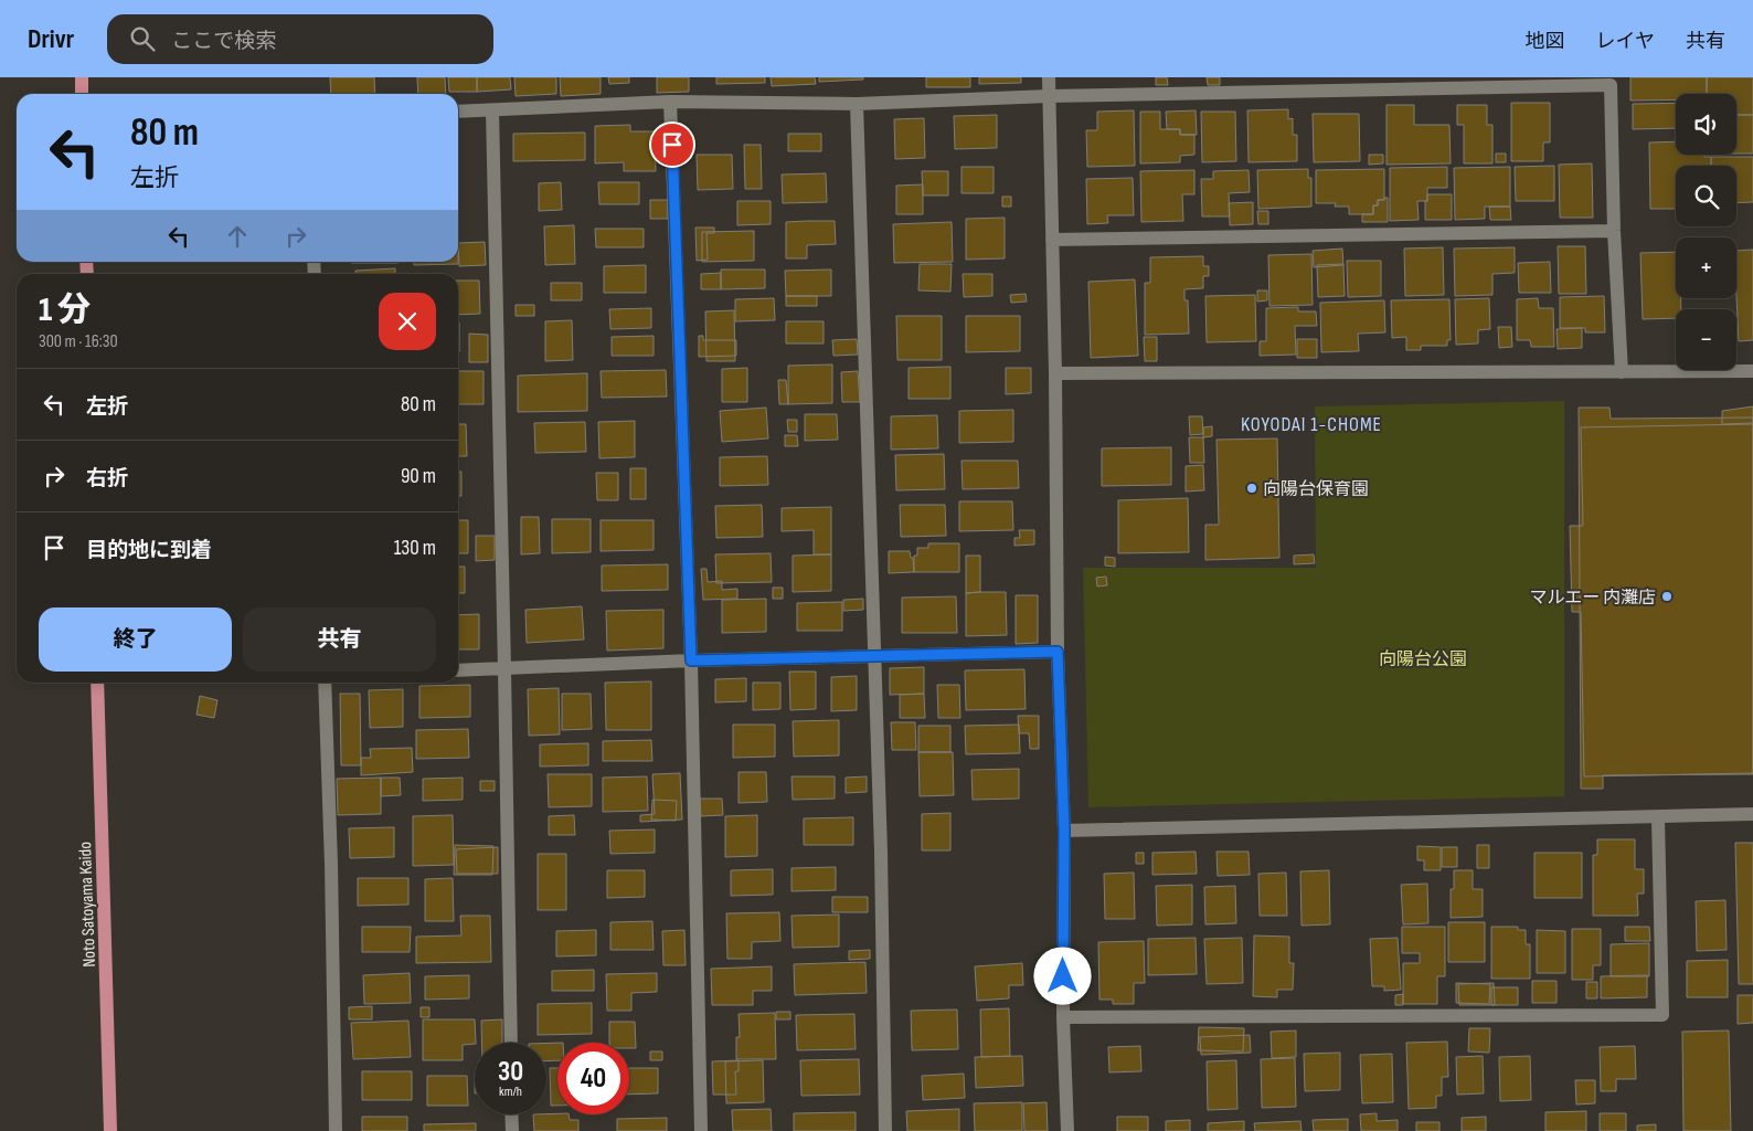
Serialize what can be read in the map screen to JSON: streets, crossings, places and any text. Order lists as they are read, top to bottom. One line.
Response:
{"streets":{"main road":["Noto Satoyama Kaido"]},"districts":["KOYODAI 1-CHOME"],"parks":["向陽台公園"],"places":["向陽台保育園","マルエー 内灘店"],"page":{"header":"Drivr","search":"ここで検索","nav":["地図","レイヤ","共有"],"map_buttons":["+","−"],"turn":["80 m","左折"],"heading":["1 分","300 m · 16:30"],"list":[{"name":"左折","value":"80 m"},{"name":"右折","value":"90 m"},{"name":"目的地に到着","value":"130 m"}],"buttons":["終了","共有"],"speed":"30 km/h","limit":"40"}}
